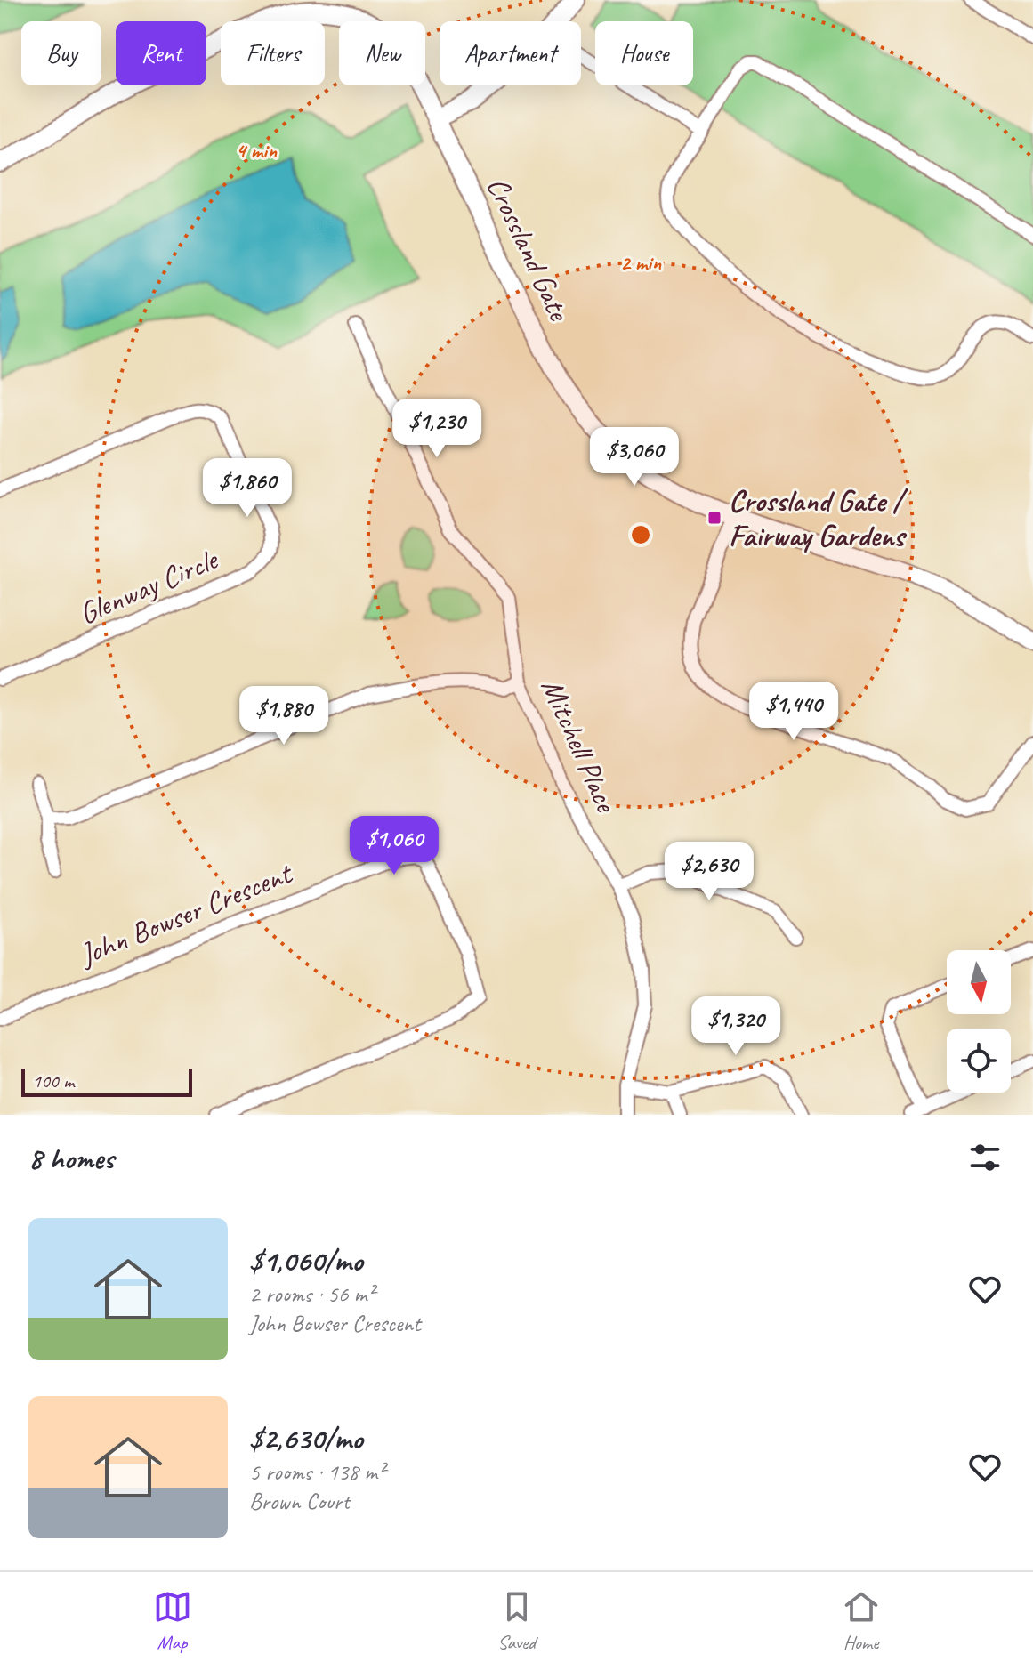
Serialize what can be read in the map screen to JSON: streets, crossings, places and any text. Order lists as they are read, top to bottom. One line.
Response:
{"streets":{"street":["Crossland Gate","Glenway Circle","Mitchell Place","John Bowser Crescent"]},"places":{"transit":["Crossland Gate / Fairway Gardens"]},"scale_bar":"100 m","north":"bottom","page":{"chip":["Buy","Rent","Filters","New","Apartment","House"],"price":["$1,230","$3,060","$1,860","$1,440","$1,880","$1,060","$2,630","$1,320"],"scale":"100 m","heading":"8 homes","list":[{"name":"$1,060/mo","note":"2 rooms · 56 m² · John Bowser Crescent"},{"name":"$2,630/mo","note":"5 rooms · 138 m² · Brown Court"}],"tabs":["Map","Saved","Home"]},"rings":["4 min","2 min"]}
